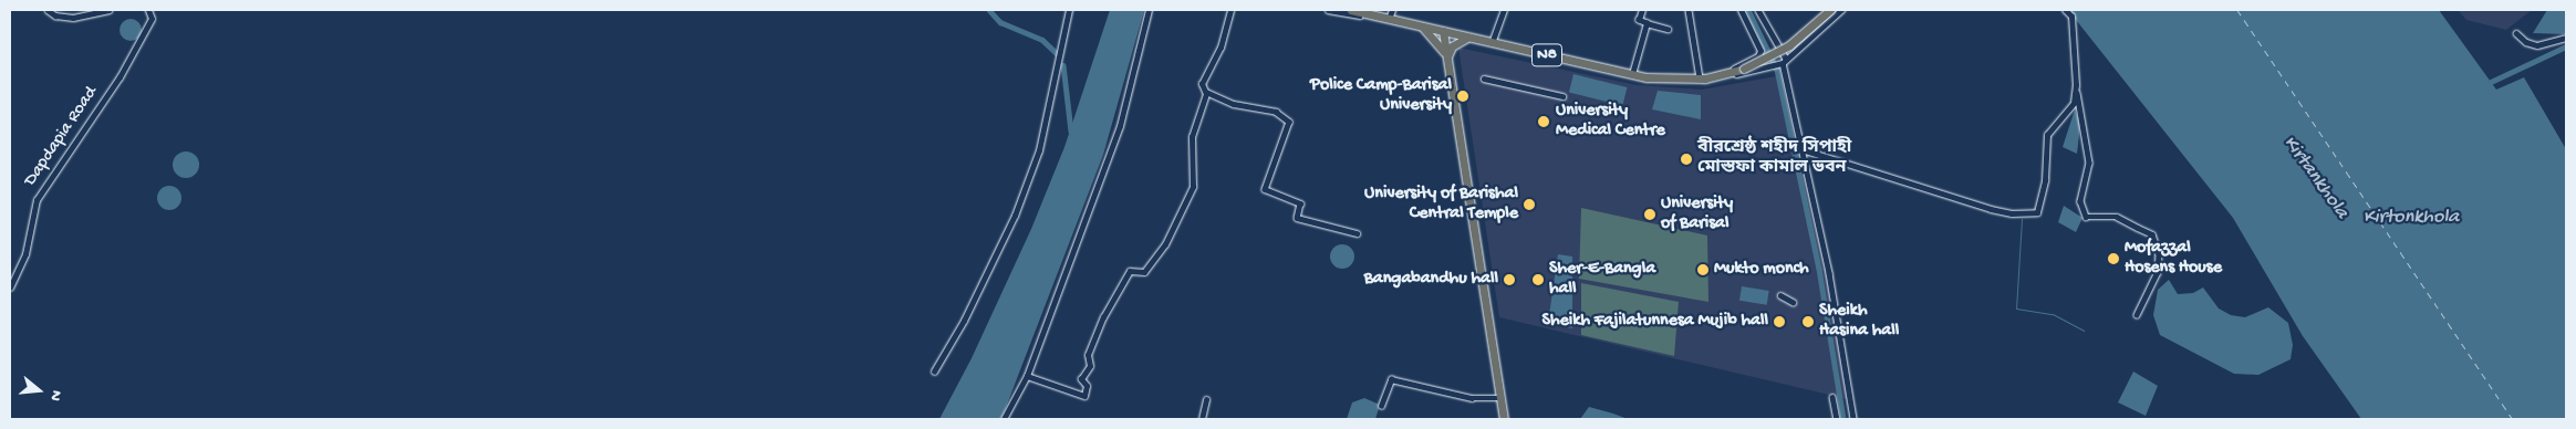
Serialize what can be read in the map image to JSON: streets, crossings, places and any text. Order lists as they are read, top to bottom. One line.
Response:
{"streets":{"highway":["N8"],"street":["Dapdapia Road"]},"water":["Kirtankhola","Kirtonkhola"],"places":["Police Camp-Barisal University","University Medical Centre","বীরশ্রেষ্ঠ শহীদ সিপাহী মোস্তফা কামাল ভবন","University of Barishal Central Temple","University of Barisal","Mofazzal Hosens House","Mukto monch","Bangabandhu hall","Sher-E-Bangla hall","Sheikh Fajilatunnesa Mujib hall","Sheikh Hasina hall"],"north":"right"}
